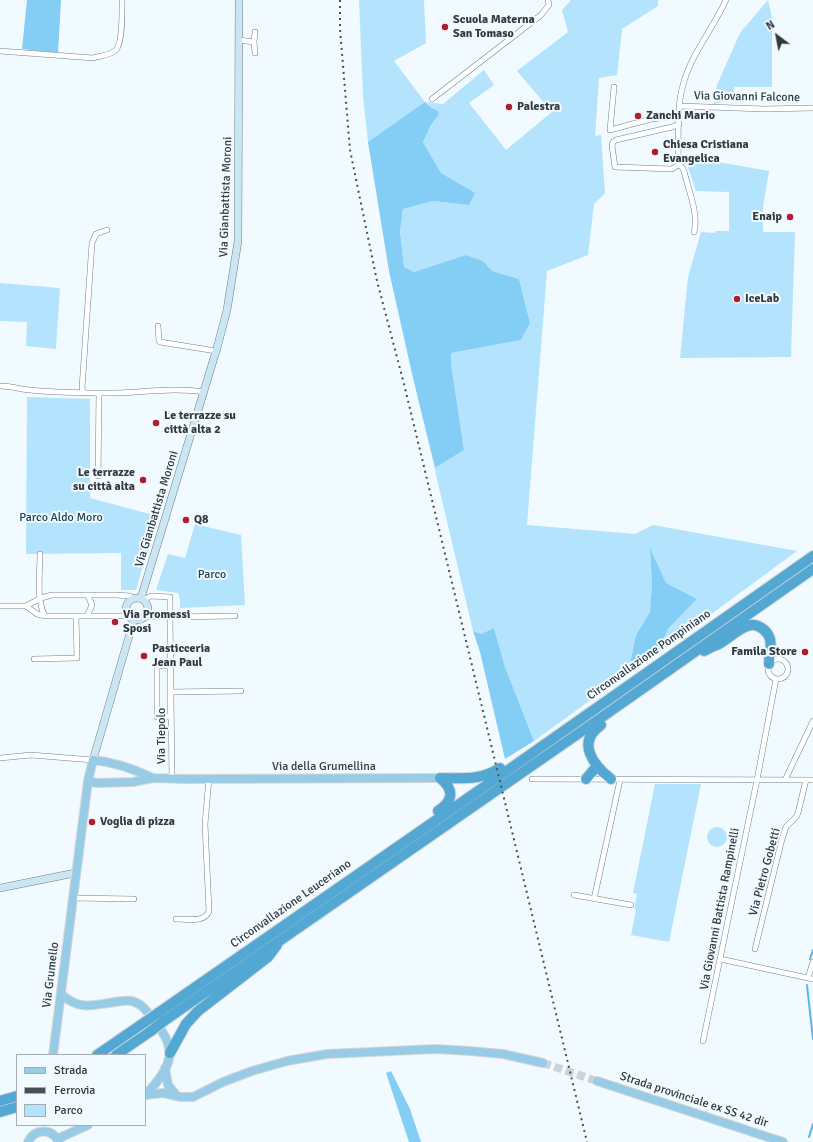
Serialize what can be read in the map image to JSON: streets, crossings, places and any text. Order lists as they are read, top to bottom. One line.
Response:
{"streets":{"highway":["Circonvallazione Pompiniano","Circonvallazione Leuceriano"],"main road":["Via Gianbattista Moroni","Via della Grumellina","Via Grumello","Strada provinciale ex SS 42 dir"],"street":["Via Giovanni Falcone","Via Tiepolo","Via Pietro Gobetti","Via Giovanni Battista Rampinelli"]},"crossings":[["Via Gianbattista Moroni","Via Tiepolo"],["Via Gianbattista Moroni","Via della Grumellina"],["Via Gianbattista Moroni","Via Grumello"],["Circonvallazione Pompiniano","Circonvallazione Leuceriano"],["Via Tiepolo","Via della Grumellina"],["Via della Grumellina","Via Grumello"]],"parks":["Parco Aldo Moro","Parco"],"places":["Scuola Materna San Tomaso","Palestra","Zanchi Mario","Chiesa Cristiana Evangelica","Enaip","IceLab","Le terrazze su città alta 2","Le terrazze su città alta","Q8","Via Promessi Sposi","Famila Store","Pasticceria Jean Paul","Voglia di pizza"],"legend":["Strada","Ferrovia","Parco"],"north":"top left"}
